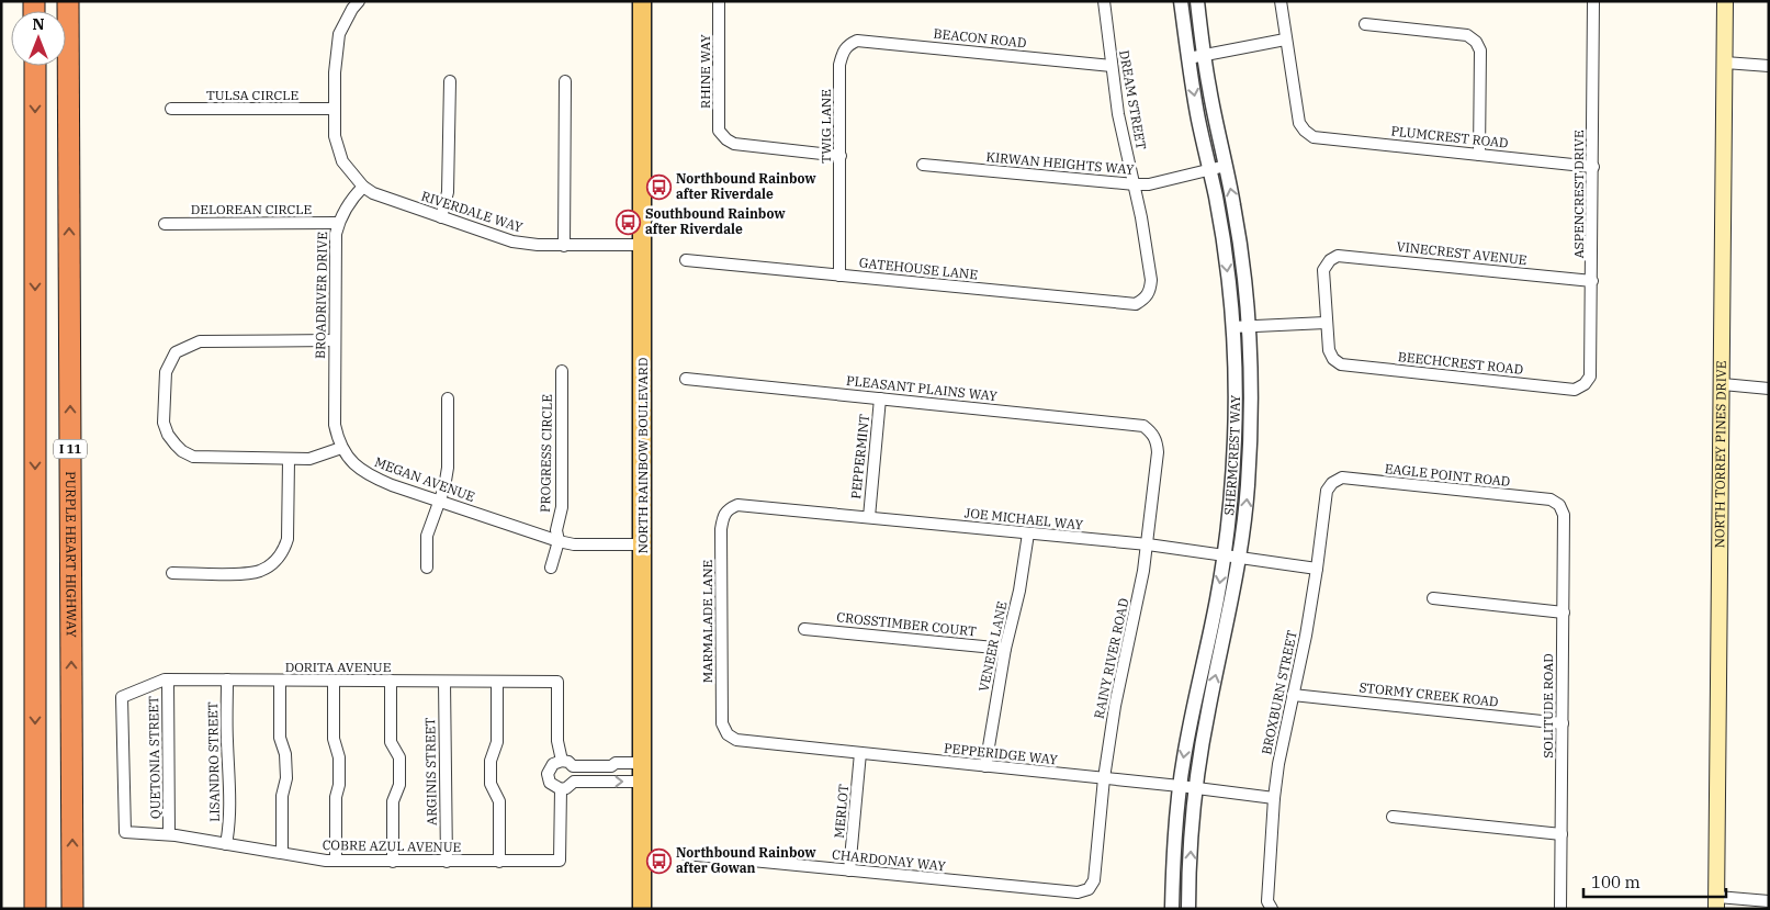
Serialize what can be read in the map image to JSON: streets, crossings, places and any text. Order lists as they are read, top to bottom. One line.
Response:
{"streets":{"highway":["I 11","PURPLE HEART HIGHWAY"],"main road":["NORTH RAINBOW BOULEVARD","NORTH TORREY PINES DRIVE"],"street":["BEACON ROAD","RHINE WAY","TULSA CIRCLE","DREAM STREET","TWIG LANE","PLUMCREST ROAD","KIRWAN HEIGHTS WAY","ASPENCREST DRIVE","DELOREAN CIRCLE","RIVERDALE WAY","VINECREST AVENUE","GATEHOUSE LANE","BROADRIVER DRIVE","BEECHCREST ROAD","PLEASANT PLAINS WAY","PROGRESS CIRCLE","SHERMCREST WAY","PEPPERMINT","EAGLE POINT ROAD","MEGAN AVENUE","JOE MICHAEL WAY","MARMALADE LANE","CROSSTIMBER COURT","VENEER LANE","RAINY RIVER ROAD","DORITA AVENUE","BROXBURN STREET","STORMY CREEK ROAD","SOLITUDE ROAD","PEPPERIDGE WAY","QUETONIA STREET","LISANDRO STREET","ARGINIS STREET","MERLOT","COBRE AZUL AVENUE","CHARDONAY WAY"]},"crossings":[["BEACON ROAD","DREAM STREET"],["BEACON ROAD","TWIG LANE"],["RHINE WAY","TWIG LANE"],["DREAM STREET","KIRWAN HEIGHTS WAY"],["DREAM STREET","GATEHOUSE LANE"],["TWIG LANE","GATEHOUSE LANE"],["PLUMCREST ROAD","ASPENCREST DRIVE"],["KIRWAN HEIGHTS WAY","SHERMCREST WAY"],["ASPENCREST DRIVE","VINECREST AVENUE"],["ASPENCREST DRIVE","BEECHCREST ROAD"],["DELOREAN CIRCLE","BROADRIVER DRIVE"],["RIVERDALE WAY","BROADRIVER DRIVE"],["RIVERDALE WAY","NORTH RAINBOW BOULEVARD"],["VINECREST AVENUE","BEECHCREST ROAD"],["BROADRIVER DRIVE","MEGAN AVENUE"],["PLEASANT PLAINS WAY","PEPPERMINT"],["PLEASANT PLAINS WAY","RAINY RIVER ROAD"],["PROGRESS CIRCLE","MEGAN AVENUE"],["NORTH RAINBOW BOULEVARD","MEGAN AVENUE"],["SHERMCREST WAY","JOE MICHAEL WAY"],["SHERMCREST WAY","PEPPERIDGE WAY"],["PEPPERMINT","JOE MICHAEL WAY"],["EAGLE POINT ROAD","BROXBURN STREET"],["EAGLE POINT ROAD","SOLITUDE ROAD"],["JOE MICHAEL WAY","MARMALADE LANE"],["JOE MICHAEL WAY","VENEER LANE"],["JOE MICHAEL WAY","RAINY RIVER ROAD"],["JOE MICHAEL WAY","BROXBURN STREET"],["MARMALADE LANE","PEPPERIDGE WAY"],["CROSSTIMBER COURT","VENEER LANE"],["VENEER LANE","PEPPERIDGE WAY"],["RAINY RIVER ROAD","PEPPERIDGE WAY"],["RAINY RIVER ROAD","CHARDONAY WAY"],["DORITA AVENUE","QUETONIA STREET"],["DORITA AVENUE","LISANDRO STREET"],["DORITA AVENUE","ARGINIS STREET"],["DORITA AVENUE","COBRE AZUL AVENUE"],["BROXBURN STREET","STORMY CREEK ROAD"],["BROXBURN STREET","PEPPERIDGE WAY"],["STORMY CREEK ROAD","SOLITUDE ROAD"],["PEPPERIDGE WAY","MERLOT"],["QUETONIA STREET","COBRE AZUL AVENUE"],["LISANDRO STREET","COBRE AZUL AVENUE"],["ARGINIS STREET","COBRE AZUL AVENUE"],["MERLOT","CHARDONAY WAY"]],"places":{"bus stop":["Northbound Rainbow after Riverdale","Southbound Rainbow after Riverdale","Northbound Rainbow after Gowan"]},"scale_bar":"100 m","north":"top"}
